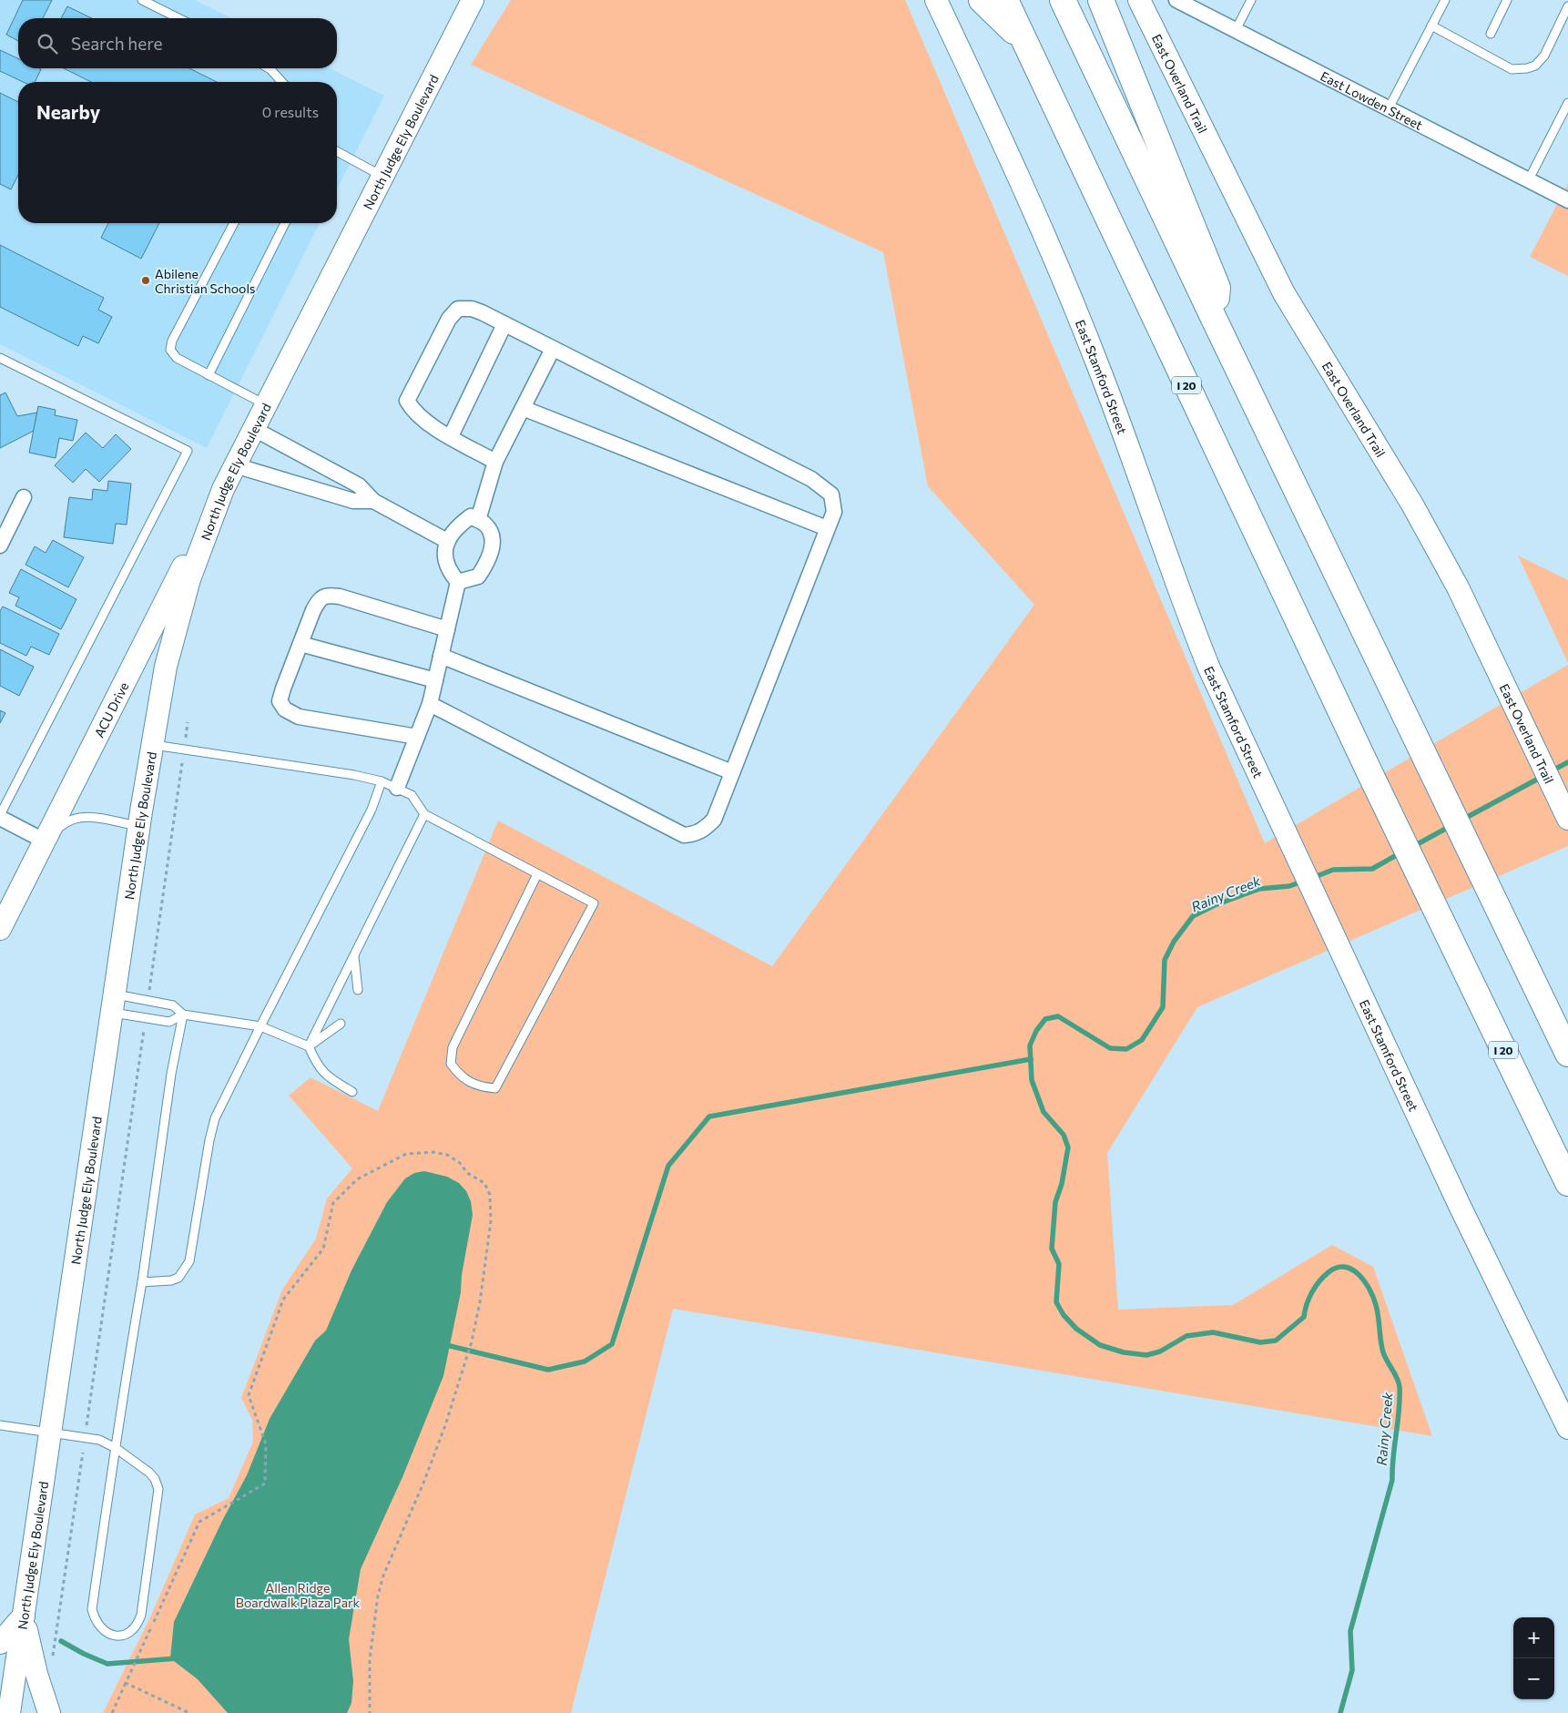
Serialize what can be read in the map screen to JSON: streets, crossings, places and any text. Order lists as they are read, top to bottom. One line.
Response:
{"streets":{"highway":["I 20"],"main road":["East Overland Trail","North Judge Ely Boulevard","East Stamford Street","ACU Drive"],"street":["East Lowden Street"]},"crossings":[["North Judge Ely Boulevard","ACU Drive"]],"water":["Rainy Creek"],"parks":["Allen Ridge Boardwalk Plaza Park"],"places":["Abilene Christian Schools"],"page":{"search":"Search here","heading":["Nearby","0 results"],"map_buttons":["+","−"]}}
